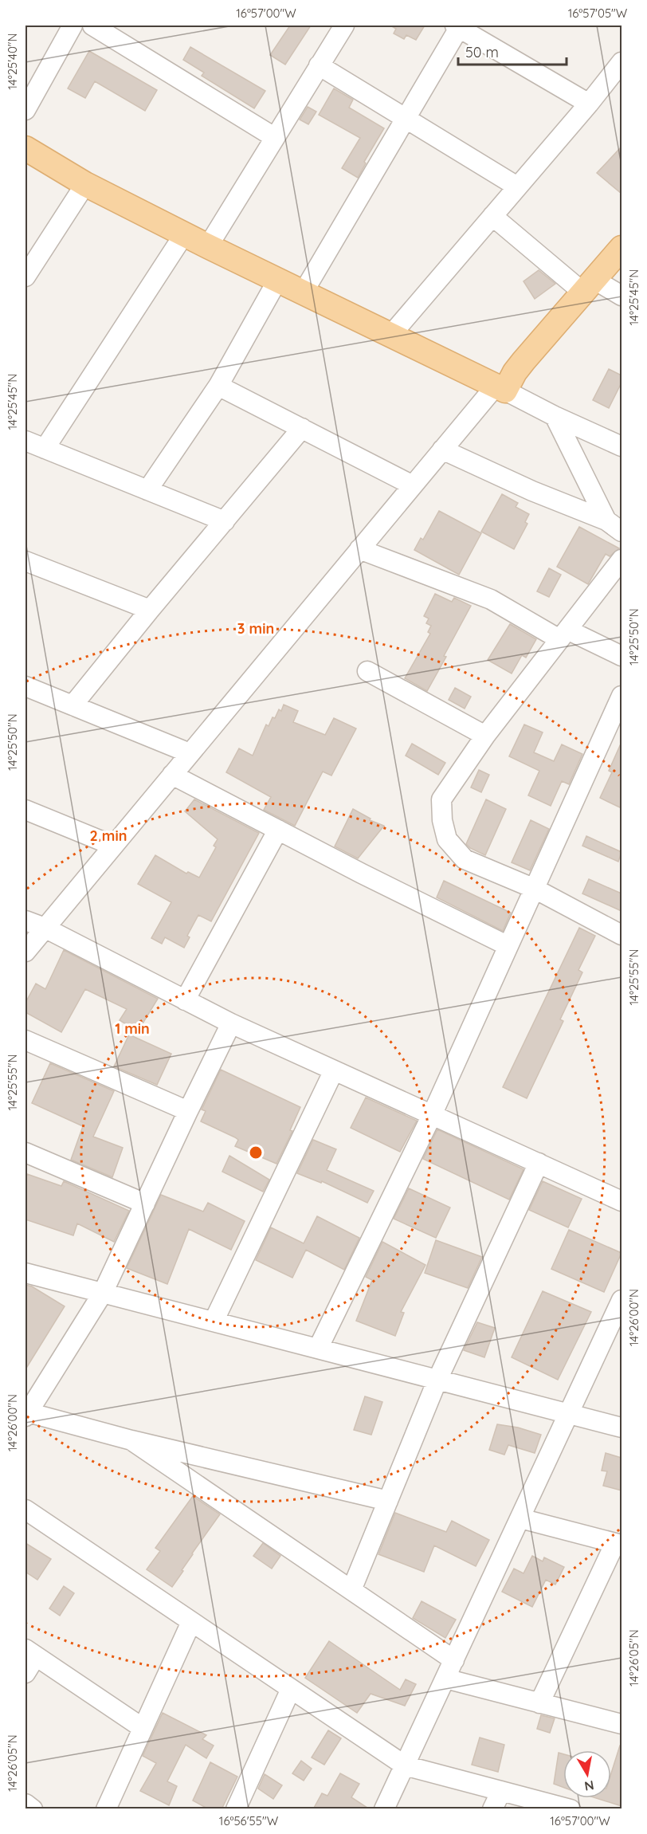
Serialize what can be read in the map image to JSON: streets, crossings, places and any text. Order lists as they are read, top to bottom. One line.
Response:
{"scale_bar":"50 m","north":"bottom","coordinates":["16°57'00\"W","16°57'05\"W","14°25'40\"N","14°25'45\"N","14°25'50\"N","14°25'55\"N","14°26'00\"N","14°26'05\"N","16°56'55\"W"],"rings":["3 min","2 min","1 min"]}
